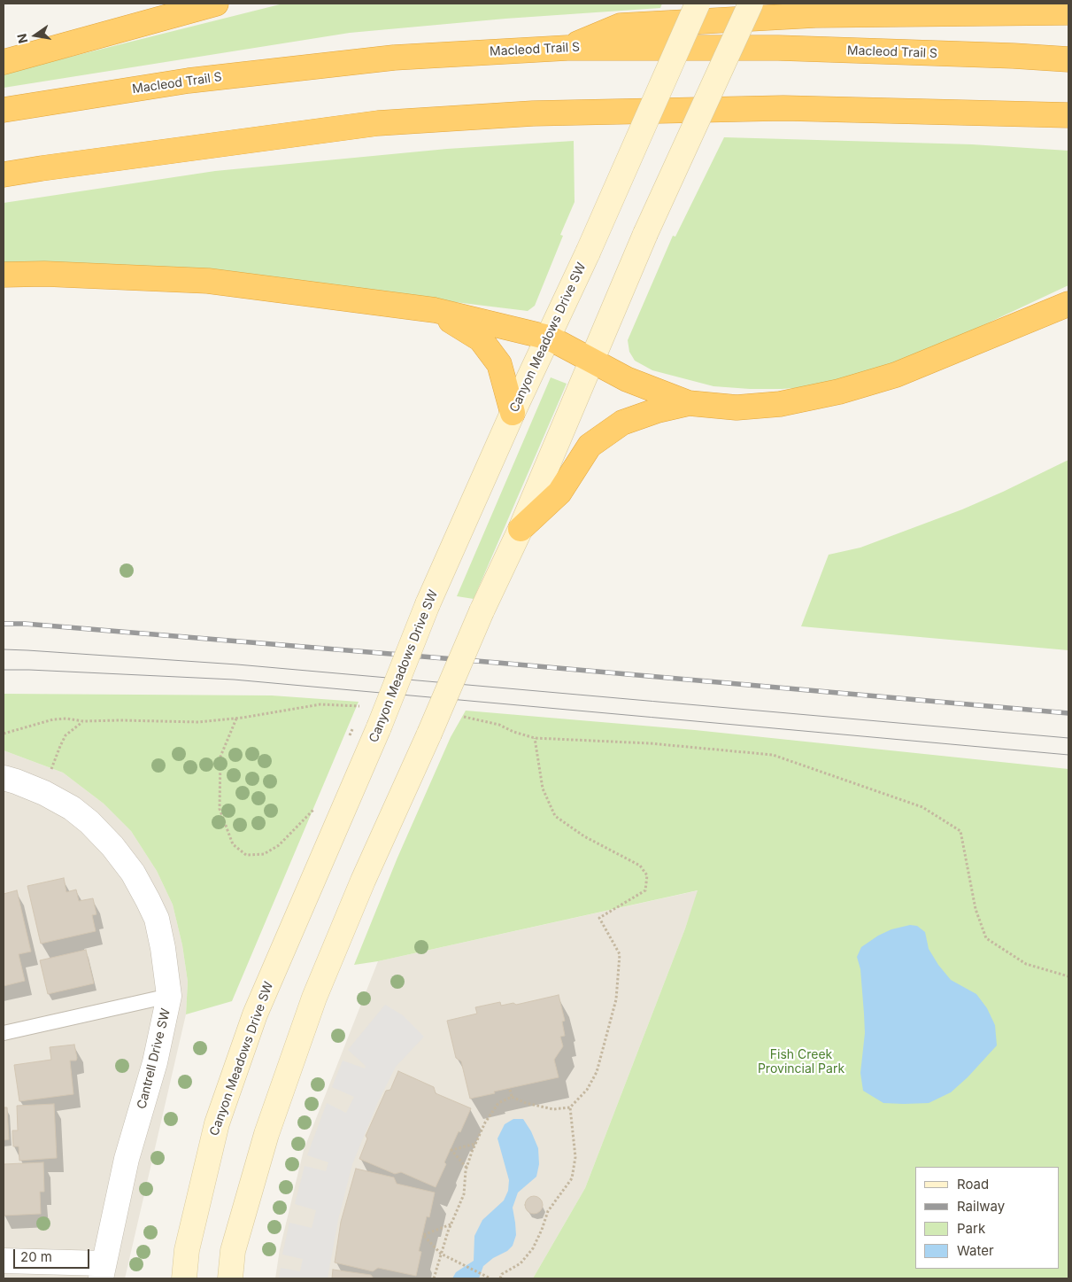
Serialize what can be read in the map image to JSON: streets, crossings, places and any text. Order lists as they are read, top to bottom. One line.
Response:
{"streets":{"highway":["Macleod Trail S"],"main road":["Canyon Meadows Drive SW"],"street":["Cantrell Drive SW"]},"parks":["Fish Creek Provincial Park"],"legend":["Road","Railway","Park","Water"],"scale_bar":"20 m","north":"left"}
